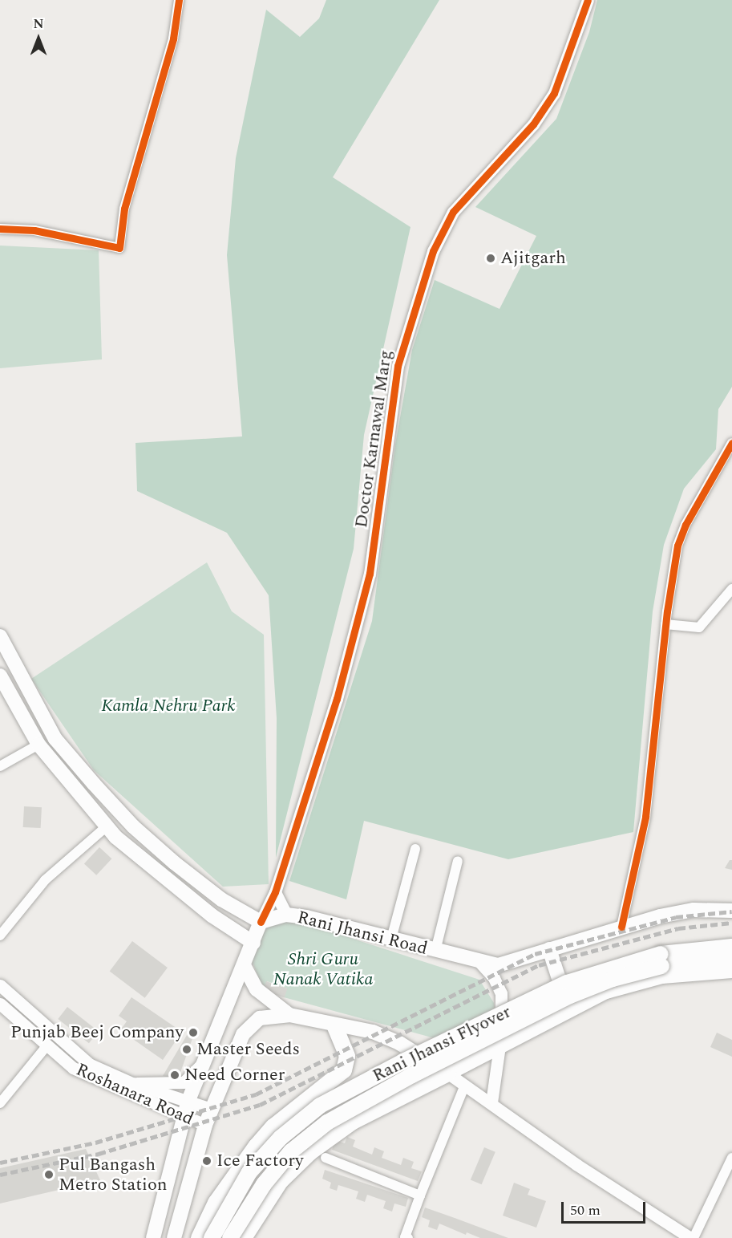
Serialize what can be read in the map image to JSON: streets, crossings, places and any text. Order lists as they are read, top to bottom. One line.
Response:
{"streets":{"main road":["Rani Jhansi Road","Rani Jhansi Flyover"],"street":["Doctor Karnawal Marg","Roshanara Road"]},"crossings":[["Doctor Karnawal Marg","Rani Jhansi Road"]],"parks":["Kamla Nehru Park","Shri Guru Nanak Vatika"],"places":["Ajitgarh","Punjab Beej Company","Master Seeds","Need Corner","Ice Factory","Pul Bangash Metro Station"],"scale_bar":"50 m","north":"top"}
